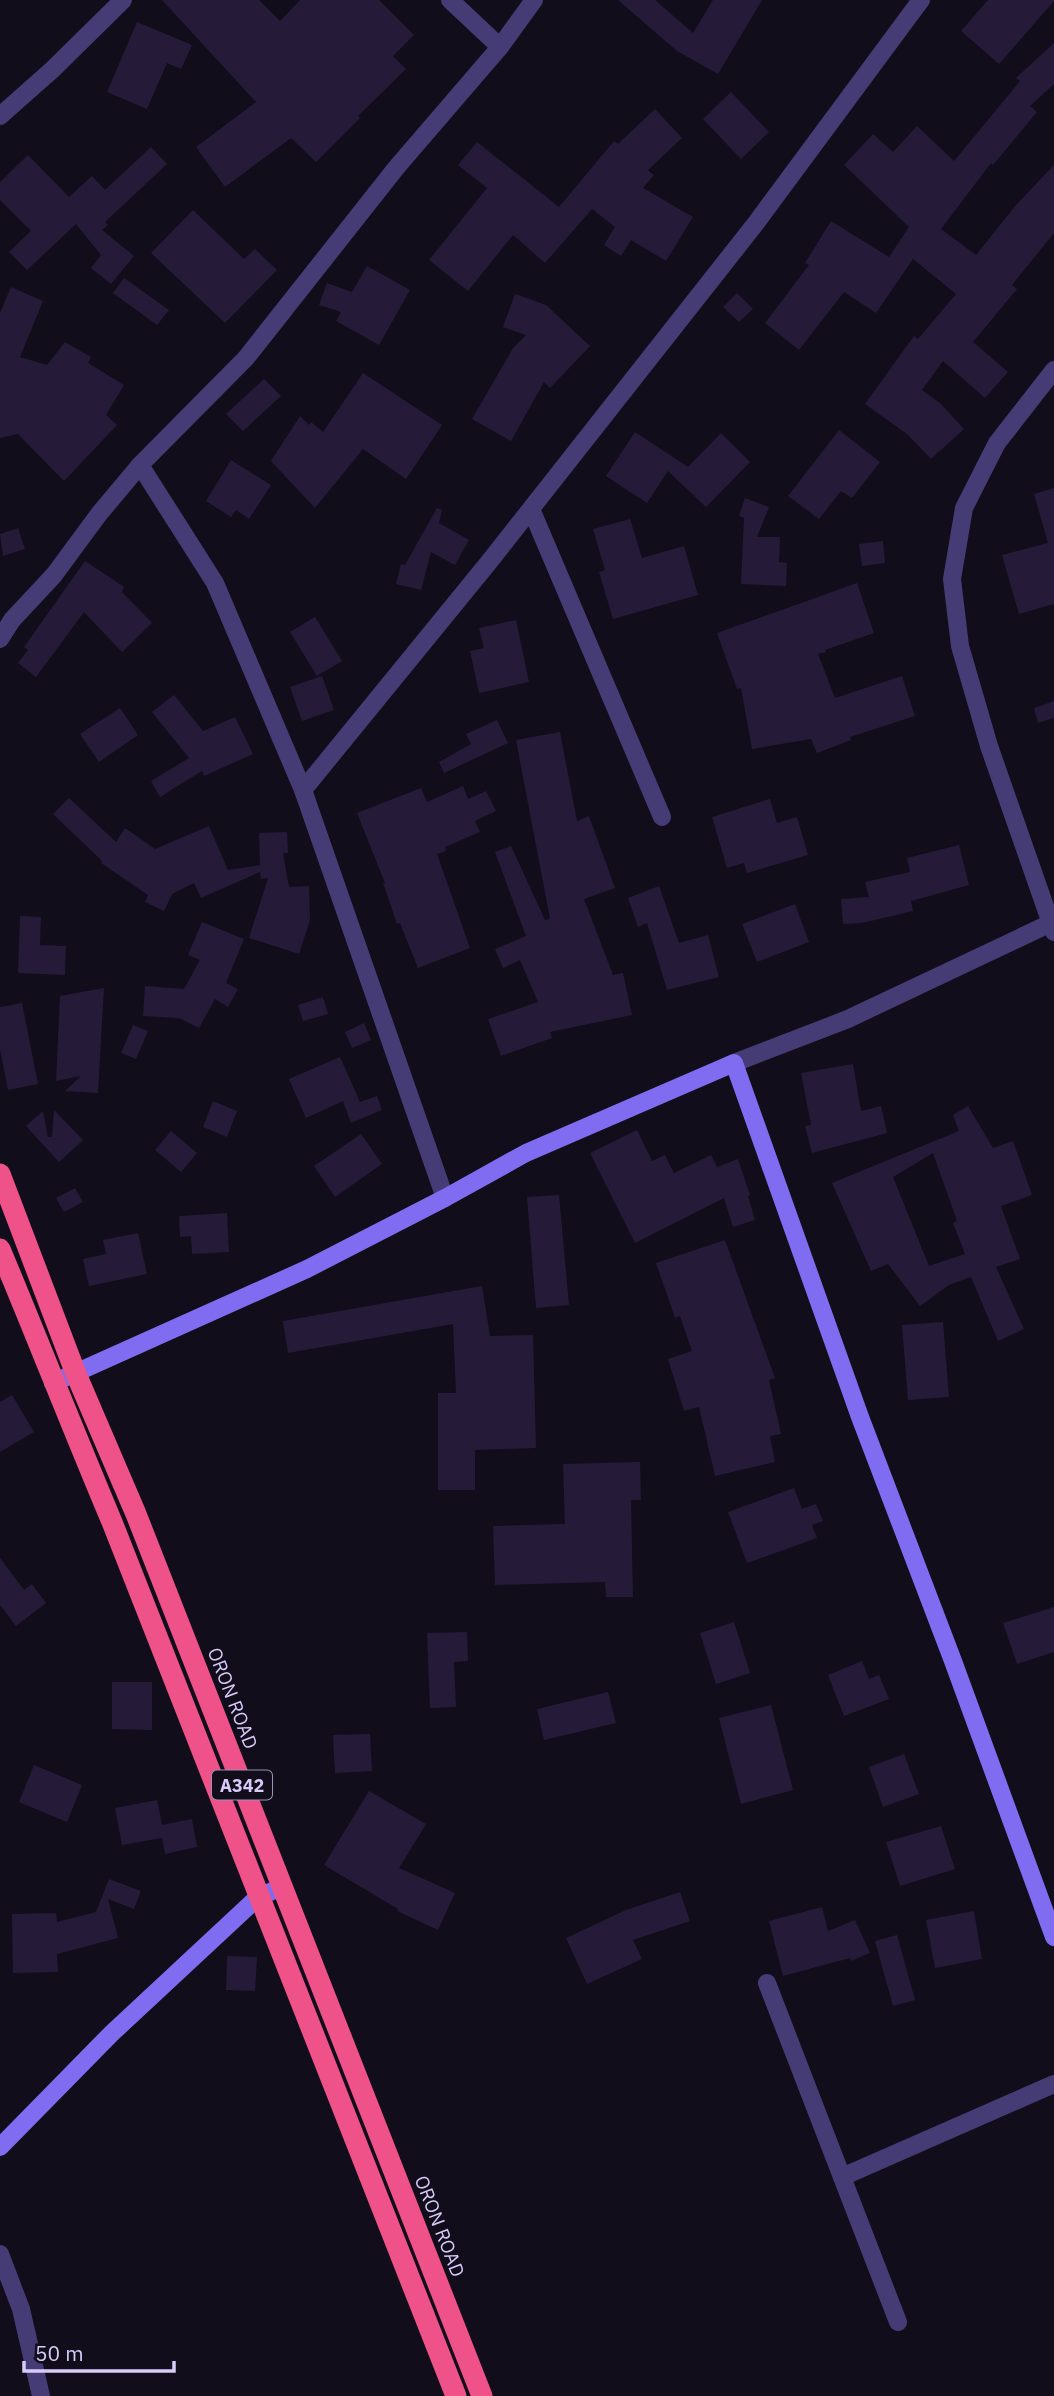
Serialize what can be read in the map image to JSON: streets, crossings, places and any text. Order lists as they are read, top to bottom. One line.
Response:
{"streets":{"highway":["ORON ROAD","A342"]},"scale_bar":"50 m"}
